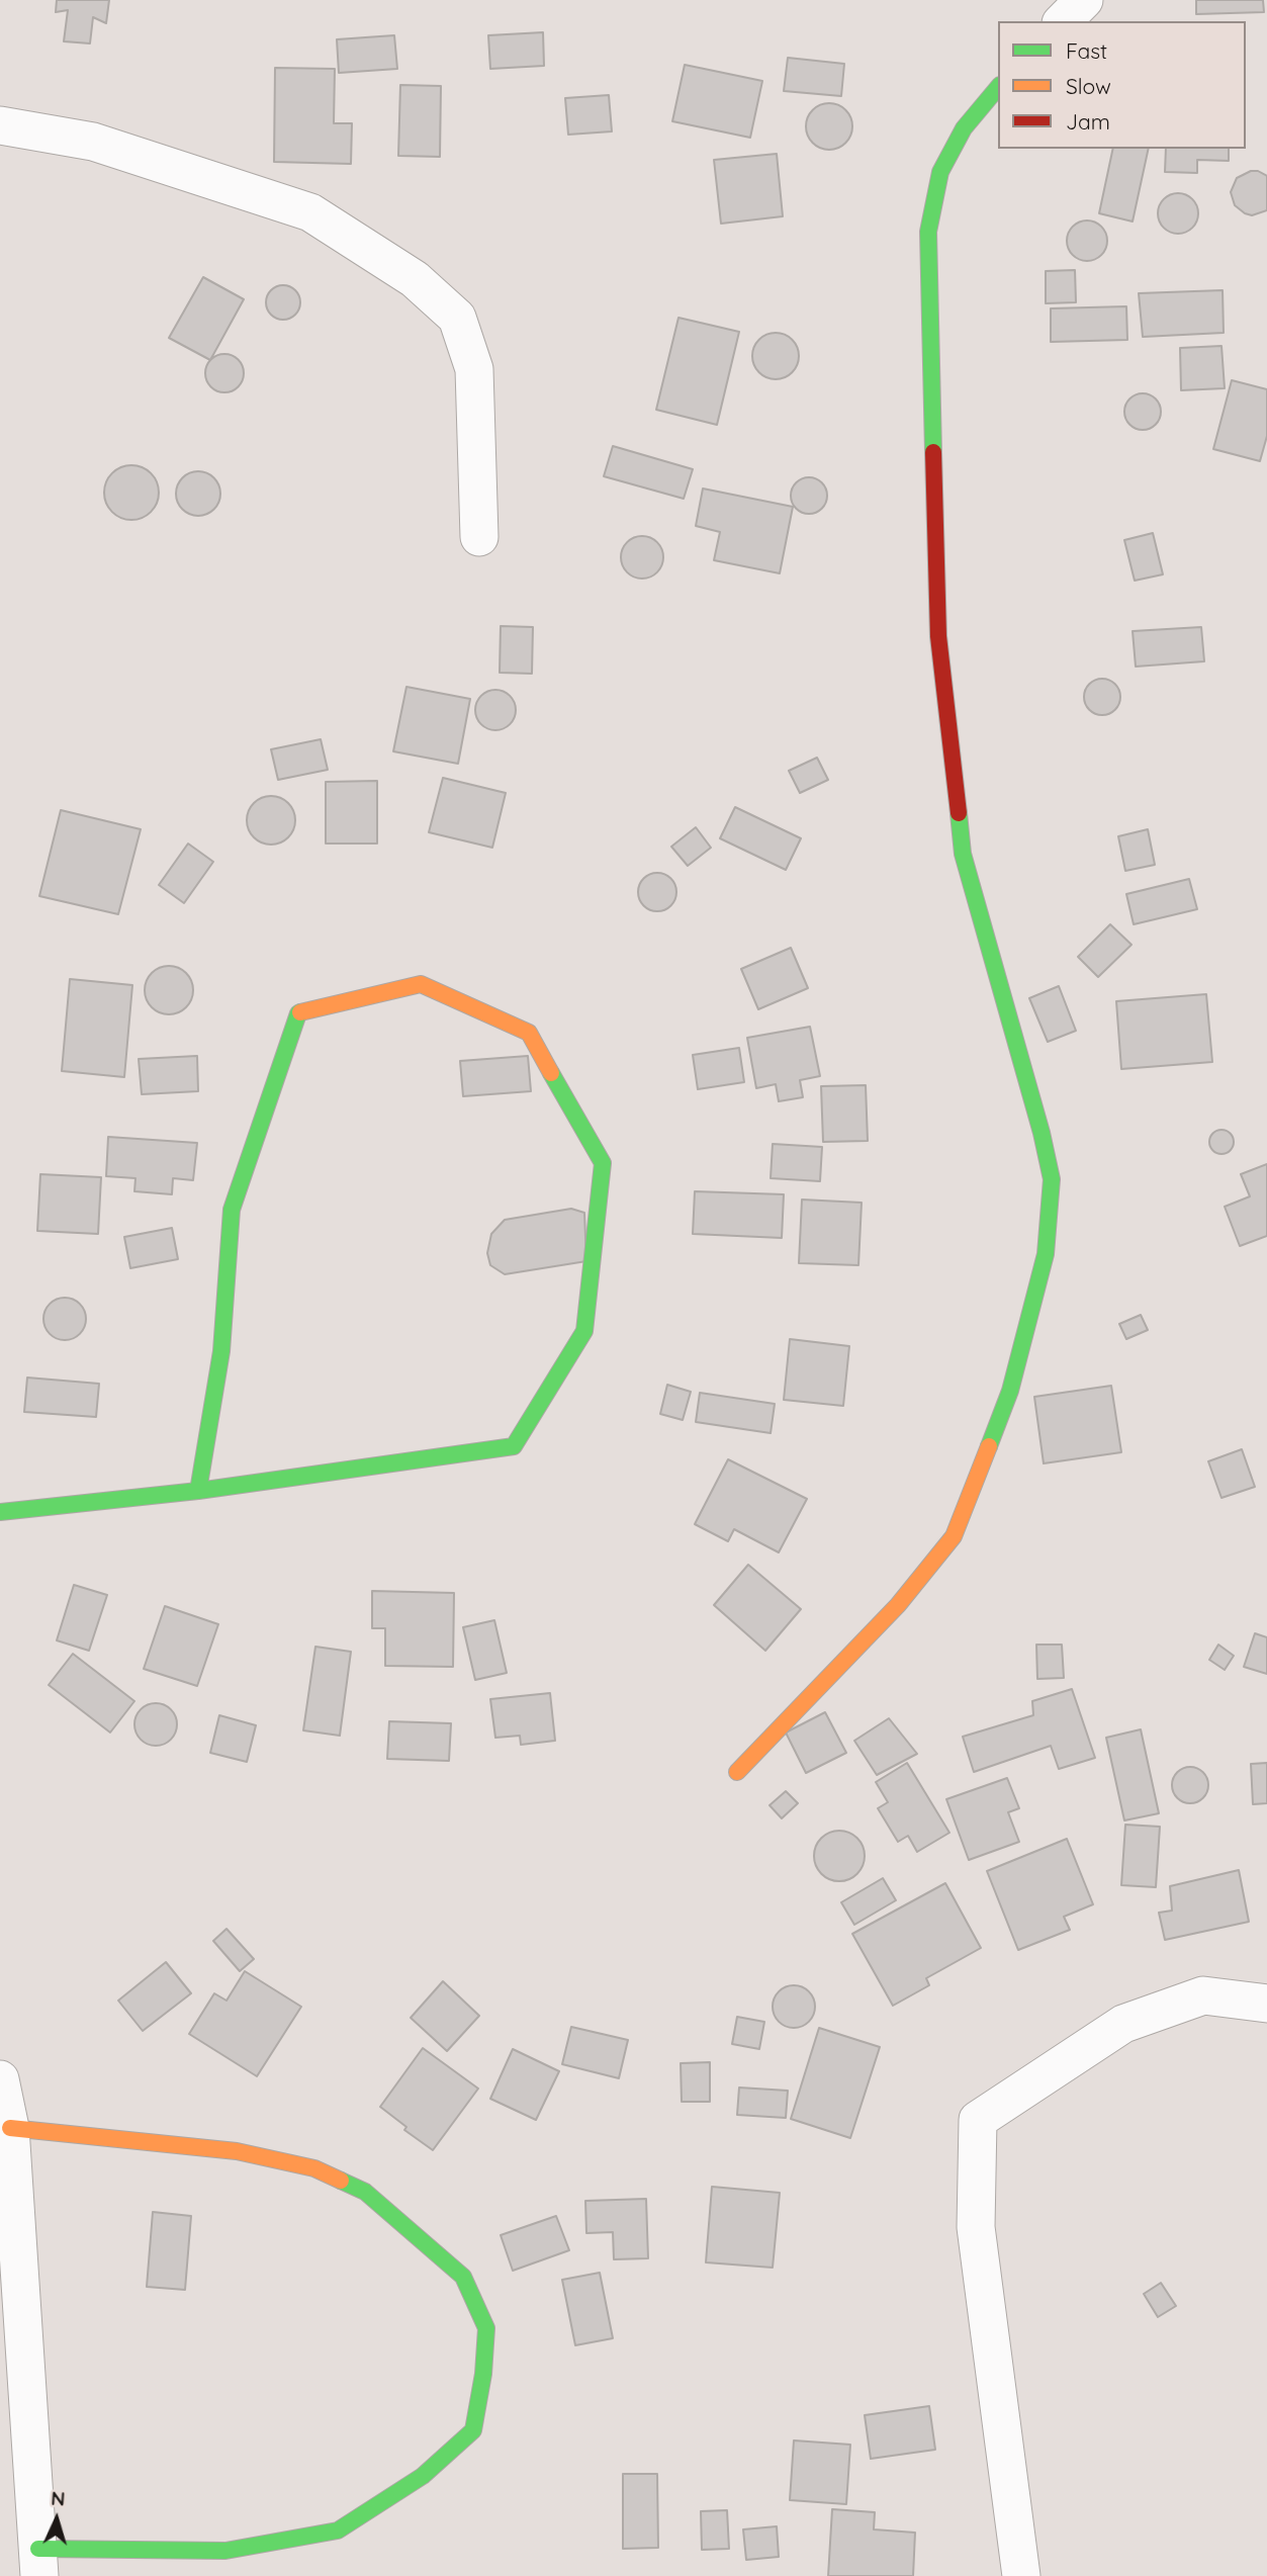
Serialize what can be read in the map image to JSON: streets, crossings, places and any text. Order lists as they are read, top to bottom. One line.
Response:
{"legend":["Fast","Slow","Jam"],"north":"top"}
